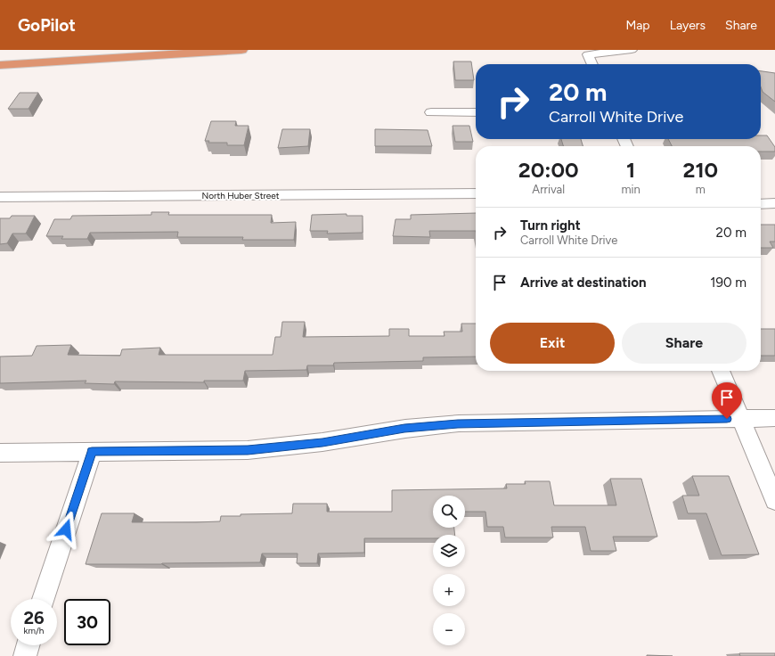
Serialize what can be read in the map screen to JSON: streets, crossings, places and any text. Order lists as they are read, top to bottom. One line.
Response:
{"streets":{"street":["North Huber Street"]},"page":{"header":"GoPilot","nav":["Map","Layers","Share"],"turn":["20 m","Carroll White Drive"],"eta":["20:00","Arrival","1","min","210","m"],"list":[{"name":"Turn right","note":"Carroll White Drive","value":"20 m"},{"name":"Arrive at destination","value":"190 m"}],"buttons":["Exit","Share"],"map_buttons":["+","−"],"speed":"26 km/h","limit":"30"}}
